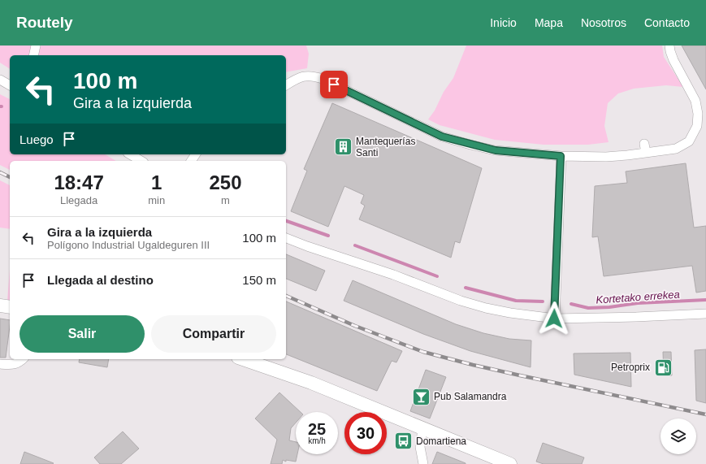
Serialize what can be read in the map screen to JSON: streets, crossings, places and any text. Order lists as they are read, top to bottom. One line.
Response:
{"water":["Kortetako errekea"],"places":{"building":["Mantequerías Santi"],"fuel station":["Petroprix"],"bar":["Pub Salamandra"],"bus stop":["Domartiena"]},"page":{"header":"Routely","nav":["Inicio","Mapa","Nosotros","Contacto"],"turn":["100 m","Gira a la izquierda"],"then":"Luego","eta":["18:47","Llegada","1","min","250","m"],"list":[{"name":"Gira a la izquierda","note":"Polígono Industrial Ugaldeguren III","value":"100 m"},{"name":"Llegada al destino","value":"150 m"}],"buttons":["Salir","Compartir"],"speed":"25 km/h","limit":"30"}}
